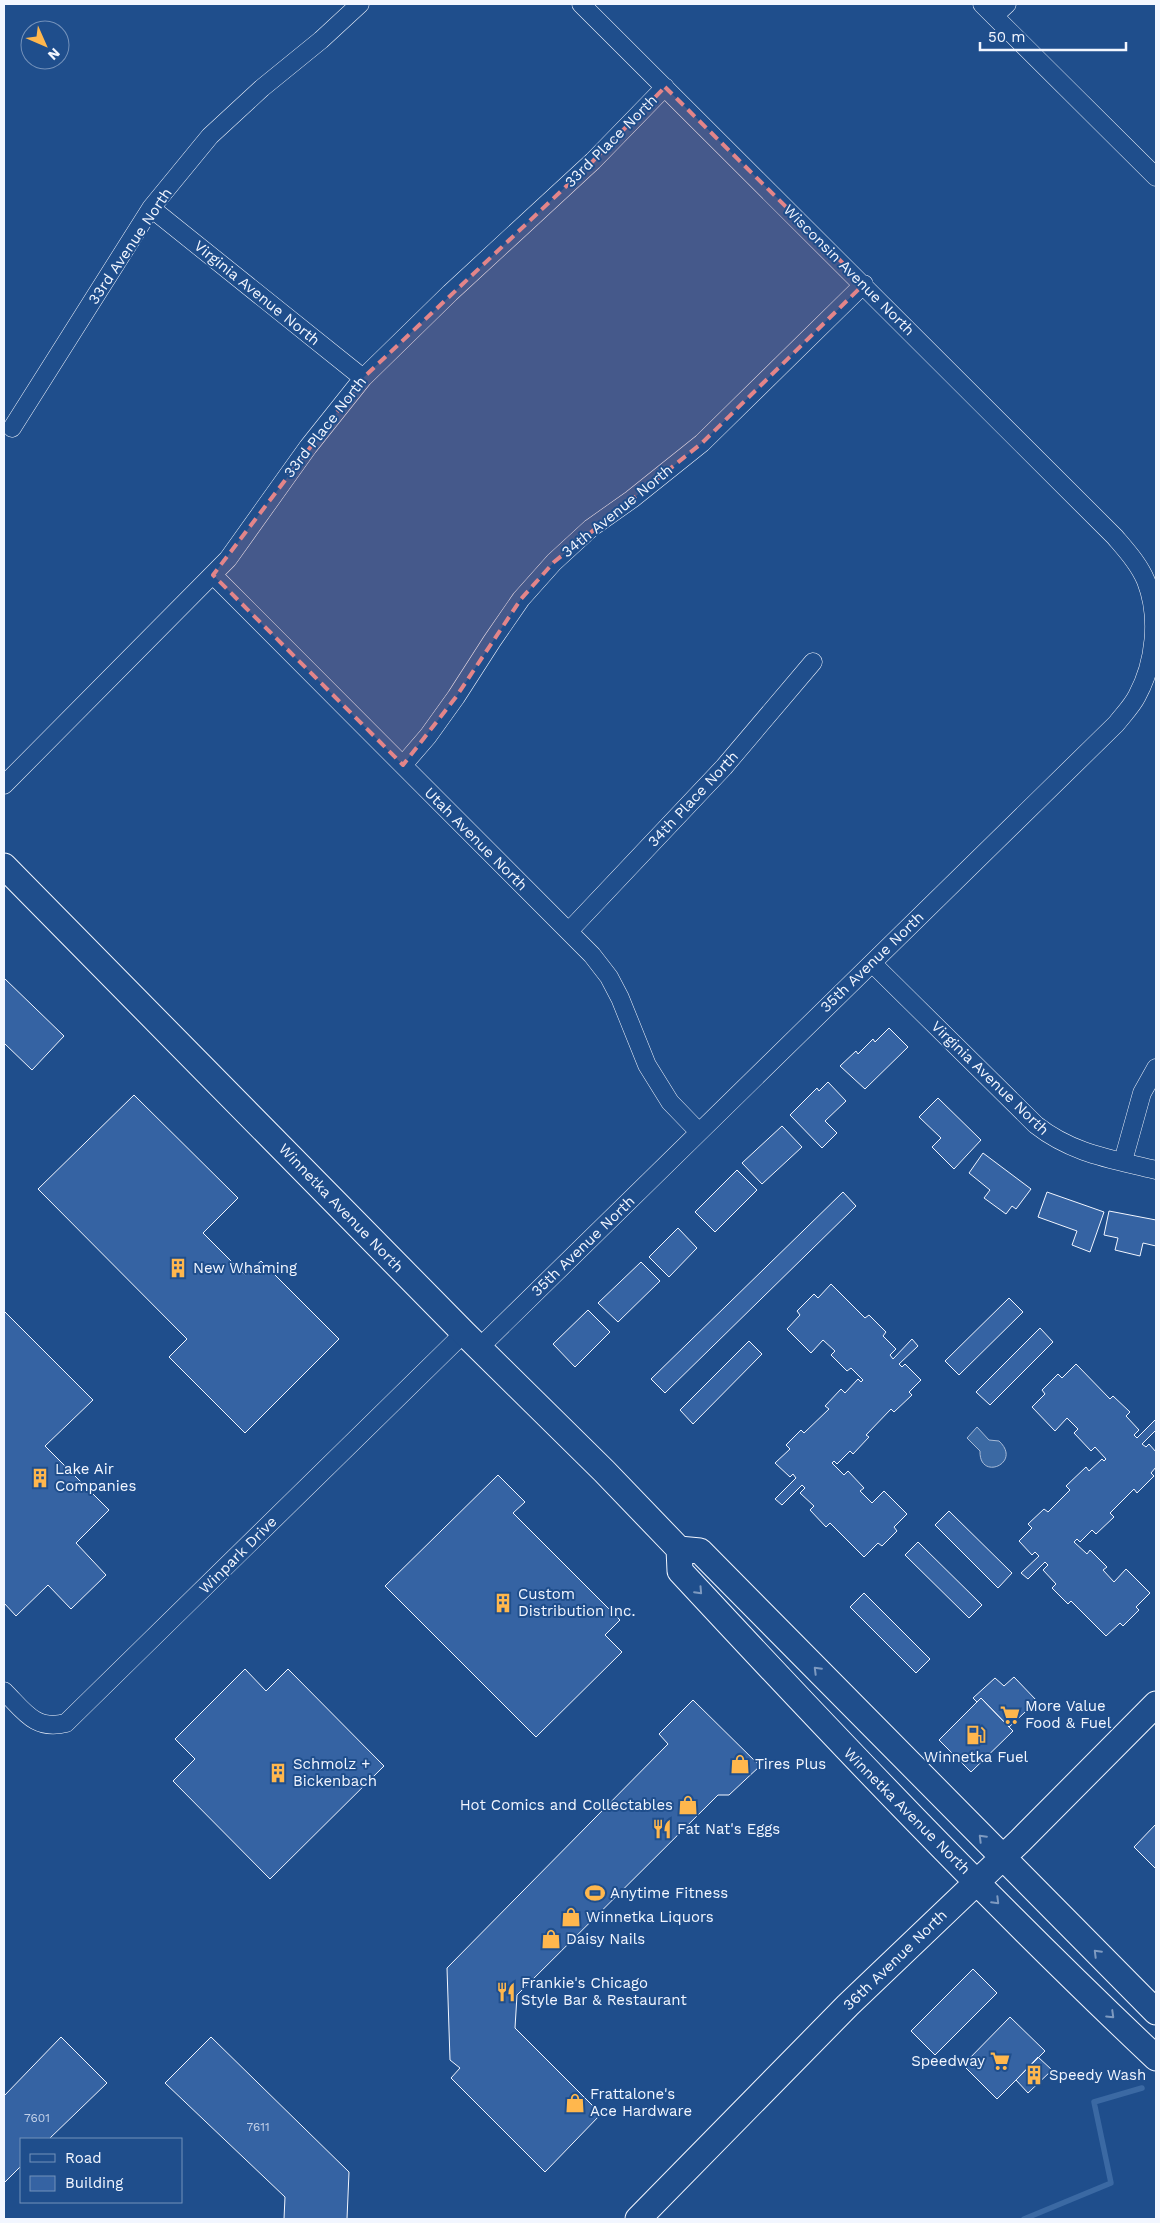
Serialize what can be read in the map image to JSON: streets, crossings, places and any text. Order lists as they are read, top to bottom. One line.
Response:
{"streets":{"main road":["Winnetka Avenue North","36th Avenue North"],"street":["33rd Place North","33rd Avenue North","Wisconsin Avenue North","Virginia Avenue North","34th Avenue North","34th Place North","Utah Avenue North","35th Avenue North","Winpark Drive"]},"crossings":[["33rd Place North","Wisconsin Avenue North"],["33rd Place North","Virginia Avenue North"],["33rd Place North","Utah Avenue North"],["33rd Avenue North","Virginia Avenue North"],["Wisconsin Avenue North","34th Avenue North"],["Wisconsin Avenue North","35th Avenue North"],["Virginia Avenue North","35th Avenue North"],["34th Avenue North","Utah Avenue North"],["34th Place North","Utah Avenue North"],["Utah Avenue North","35th Avenue North"],["35th Avenue North","Winnetka Avenue North"],["35th Avenue North","Winpark Drive"],["Winnetka Avenue North","Winpark Drive"],["Winnetka Avenue North","36th Avenue North"]],"places":{"building":["New Whaming","Lake Air Companies","Custom Distribution Inc.","Schmolz + Bickenbach","Speedy Wash"],"supermarket":["More Value Food & Fuel","Speedway"],"fuel station":["Winnetka Fuel"],"shop":["Tires Plus","Hot Comics and Collectables","Winnetka Liquors","Daisy Nails","Frattalone's Ace Hardware"],"restaurant":["Fat Nat's Eggs","Frankie's Chicago Style Bar & Restaurant"],"sports":["Anytime Fitness"]},"house_numbers":["7601","7611"],"legend":["Road","Building"],"scale_bar":"50 m","north":"bottom right"}
